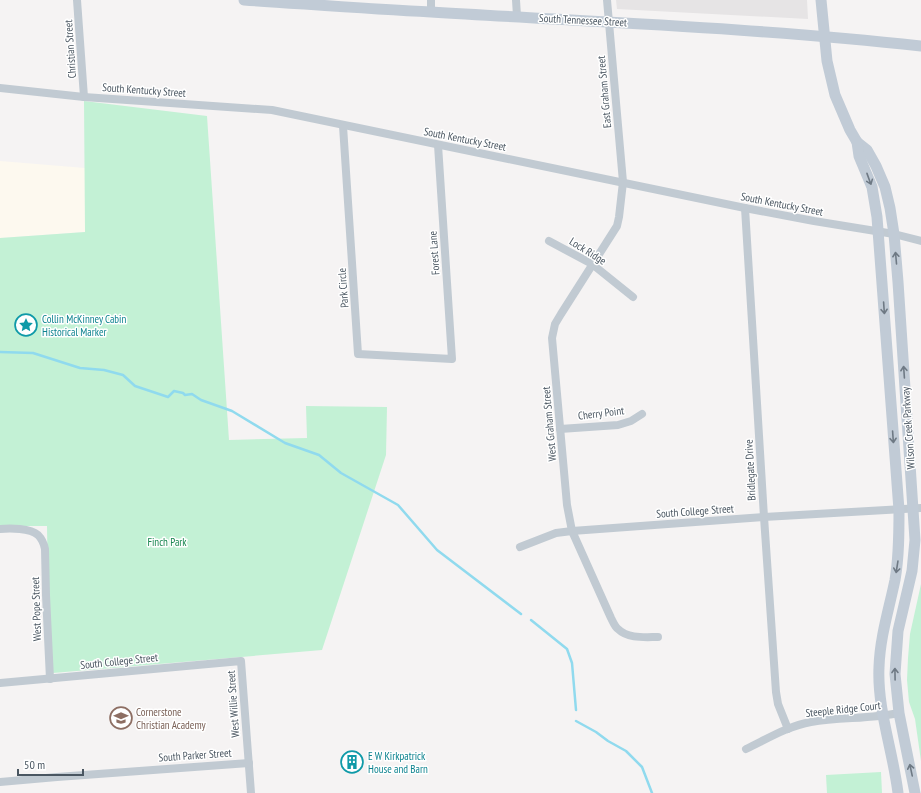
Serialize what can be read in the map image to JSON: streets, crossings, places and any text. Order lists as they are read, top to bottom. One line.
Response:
{"streets":{"main road":["South Tennessee Street","Wilson Creek Parkway"],"street":["Christian Street","South Kentucky Street","East Graham Street","Lock Ridge","Forest Lane","Park Circle","Cherry Point","West Graham Street","Bridlegate Drive","South College Street","West Pope Street","West Willie Street","Steeple Ridge Court","South Parker Street"]},"crossings":[["South Tennessee Street","East Graham Street"],["South Tennessee Street","Wilson Creek Parkway"],["Christian Street","South Kentucky Street"],["South Kentucky Street","East Graham Street"],["South Kentucky Street","Forest Lane"],["South Kentucky Street","Park Circle"],["South Kentucky Street","West Graham Street"],["South Kentucky Street","Wilson Creek Parkway"],["South Kentucky Street","Bridlegate Drive"],["East Graham Street","West Graham Street"],["Lock Ridge","West Graham Street"],["Forest Lane","Park Circle"],["Cherry Point","West Graham Street"],["West Graham Street","South College Street"],["Wilson Creek Parkway","South College Street"],["Wilson Creek Parkway","Steeple Ridge Court"],["Bridlegate Drive","South College Street"],["Bridlegate Drive","Steeple Ridge Court"],["South College Street","West Pope Street"],["South College Street","West Willie Street"],["West Willie Street","South Parker Street"]],"parks":["Finch Park"],"places":{"place":["Collin McKinney Cabin Historical Marker"],"school or university":["Cornerstone Christian Academy"],"building":["E W Kirkpatrick House and Barn"]},"scale_bar":"50 m"}
